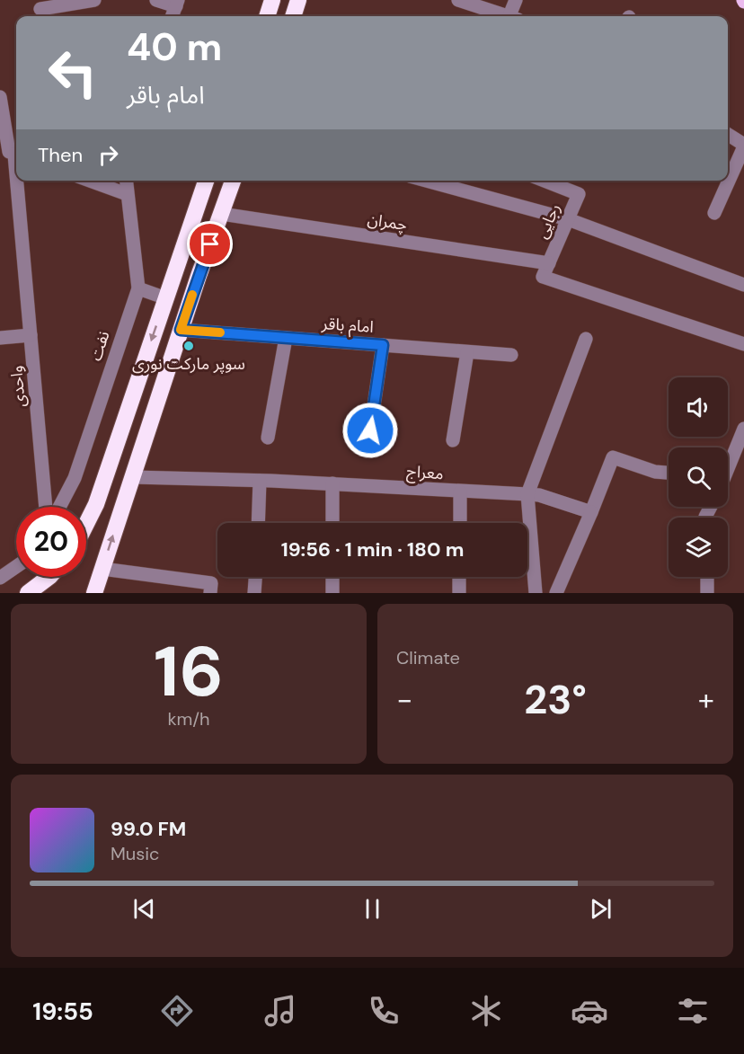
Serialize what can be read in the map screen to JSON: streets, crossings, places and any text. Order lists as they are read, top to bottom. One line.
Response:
{"streets":{"street":["رجایی","چمران","امام باقر","نفت","واحدی","معراج"]},"crossings":[["رجایی","چمران"]],"places":["سوپر مارکت نوری"],"page":{"turn":["40 m","امام باقر"],"then":"Then","limit":"20","trip":"19:56 · 1 min · 180 m","tile":[["16","km/h"],"Climate"],"heat":["−","23°","+"],"song":["99.0 FM","Music"],"tabs":"19:55"}}
